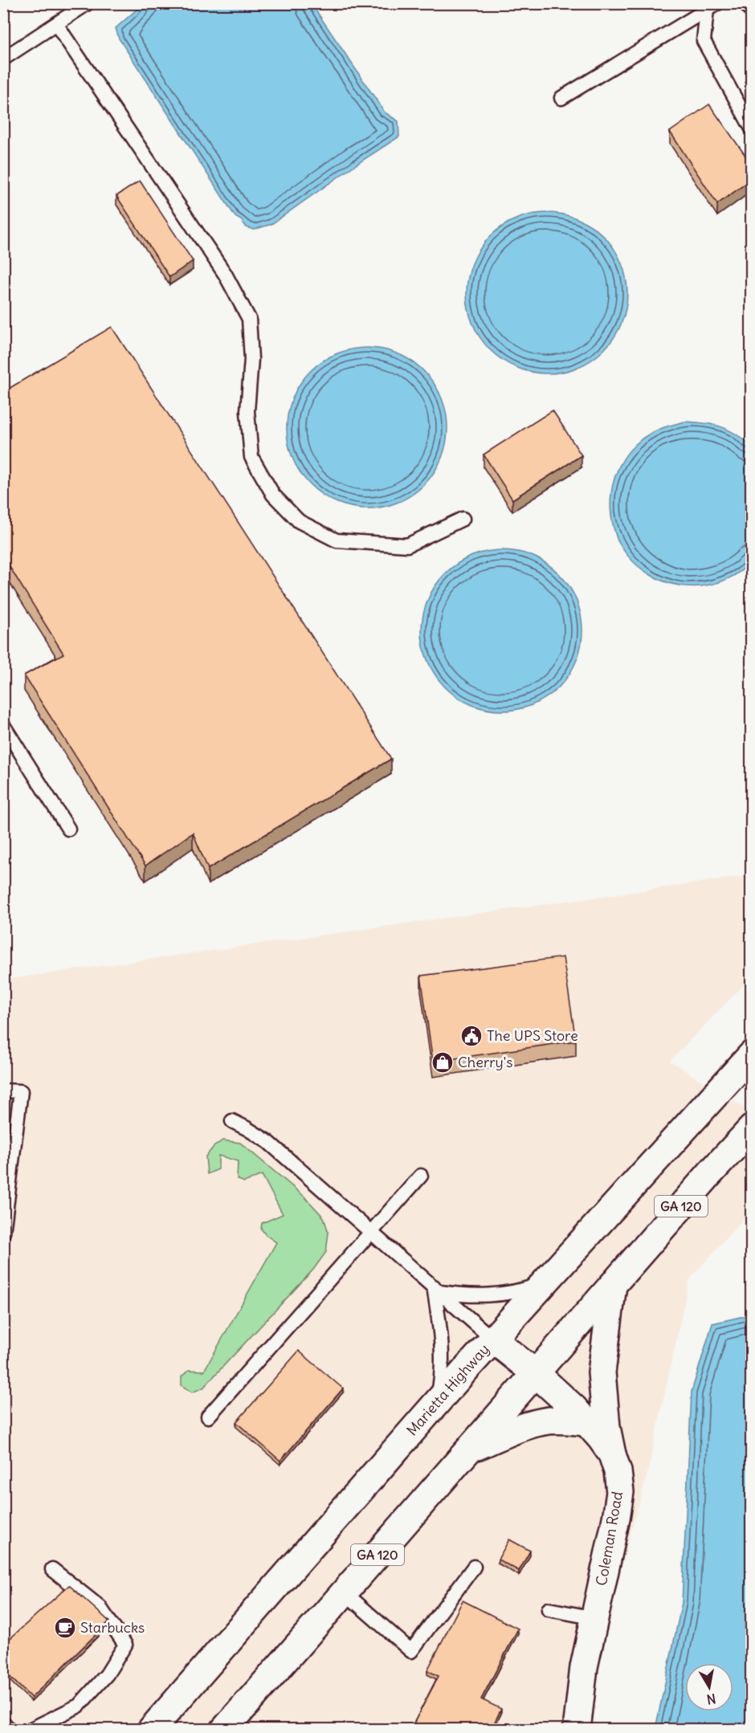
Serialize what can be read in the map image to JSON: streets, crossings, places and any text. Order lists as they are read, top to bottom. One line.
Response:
{"streets":{"main road":["GA 120","Marietta Highway","Coleman Road"]},"crossings":[["GA 120","Coleman Road"],["Marietta Highway","Coleman Road"]],"places":{"public building":["The UPS Store"],"shop":["Cherry's"],"cafe":["Starbucks"]},"north":"bottom"}
